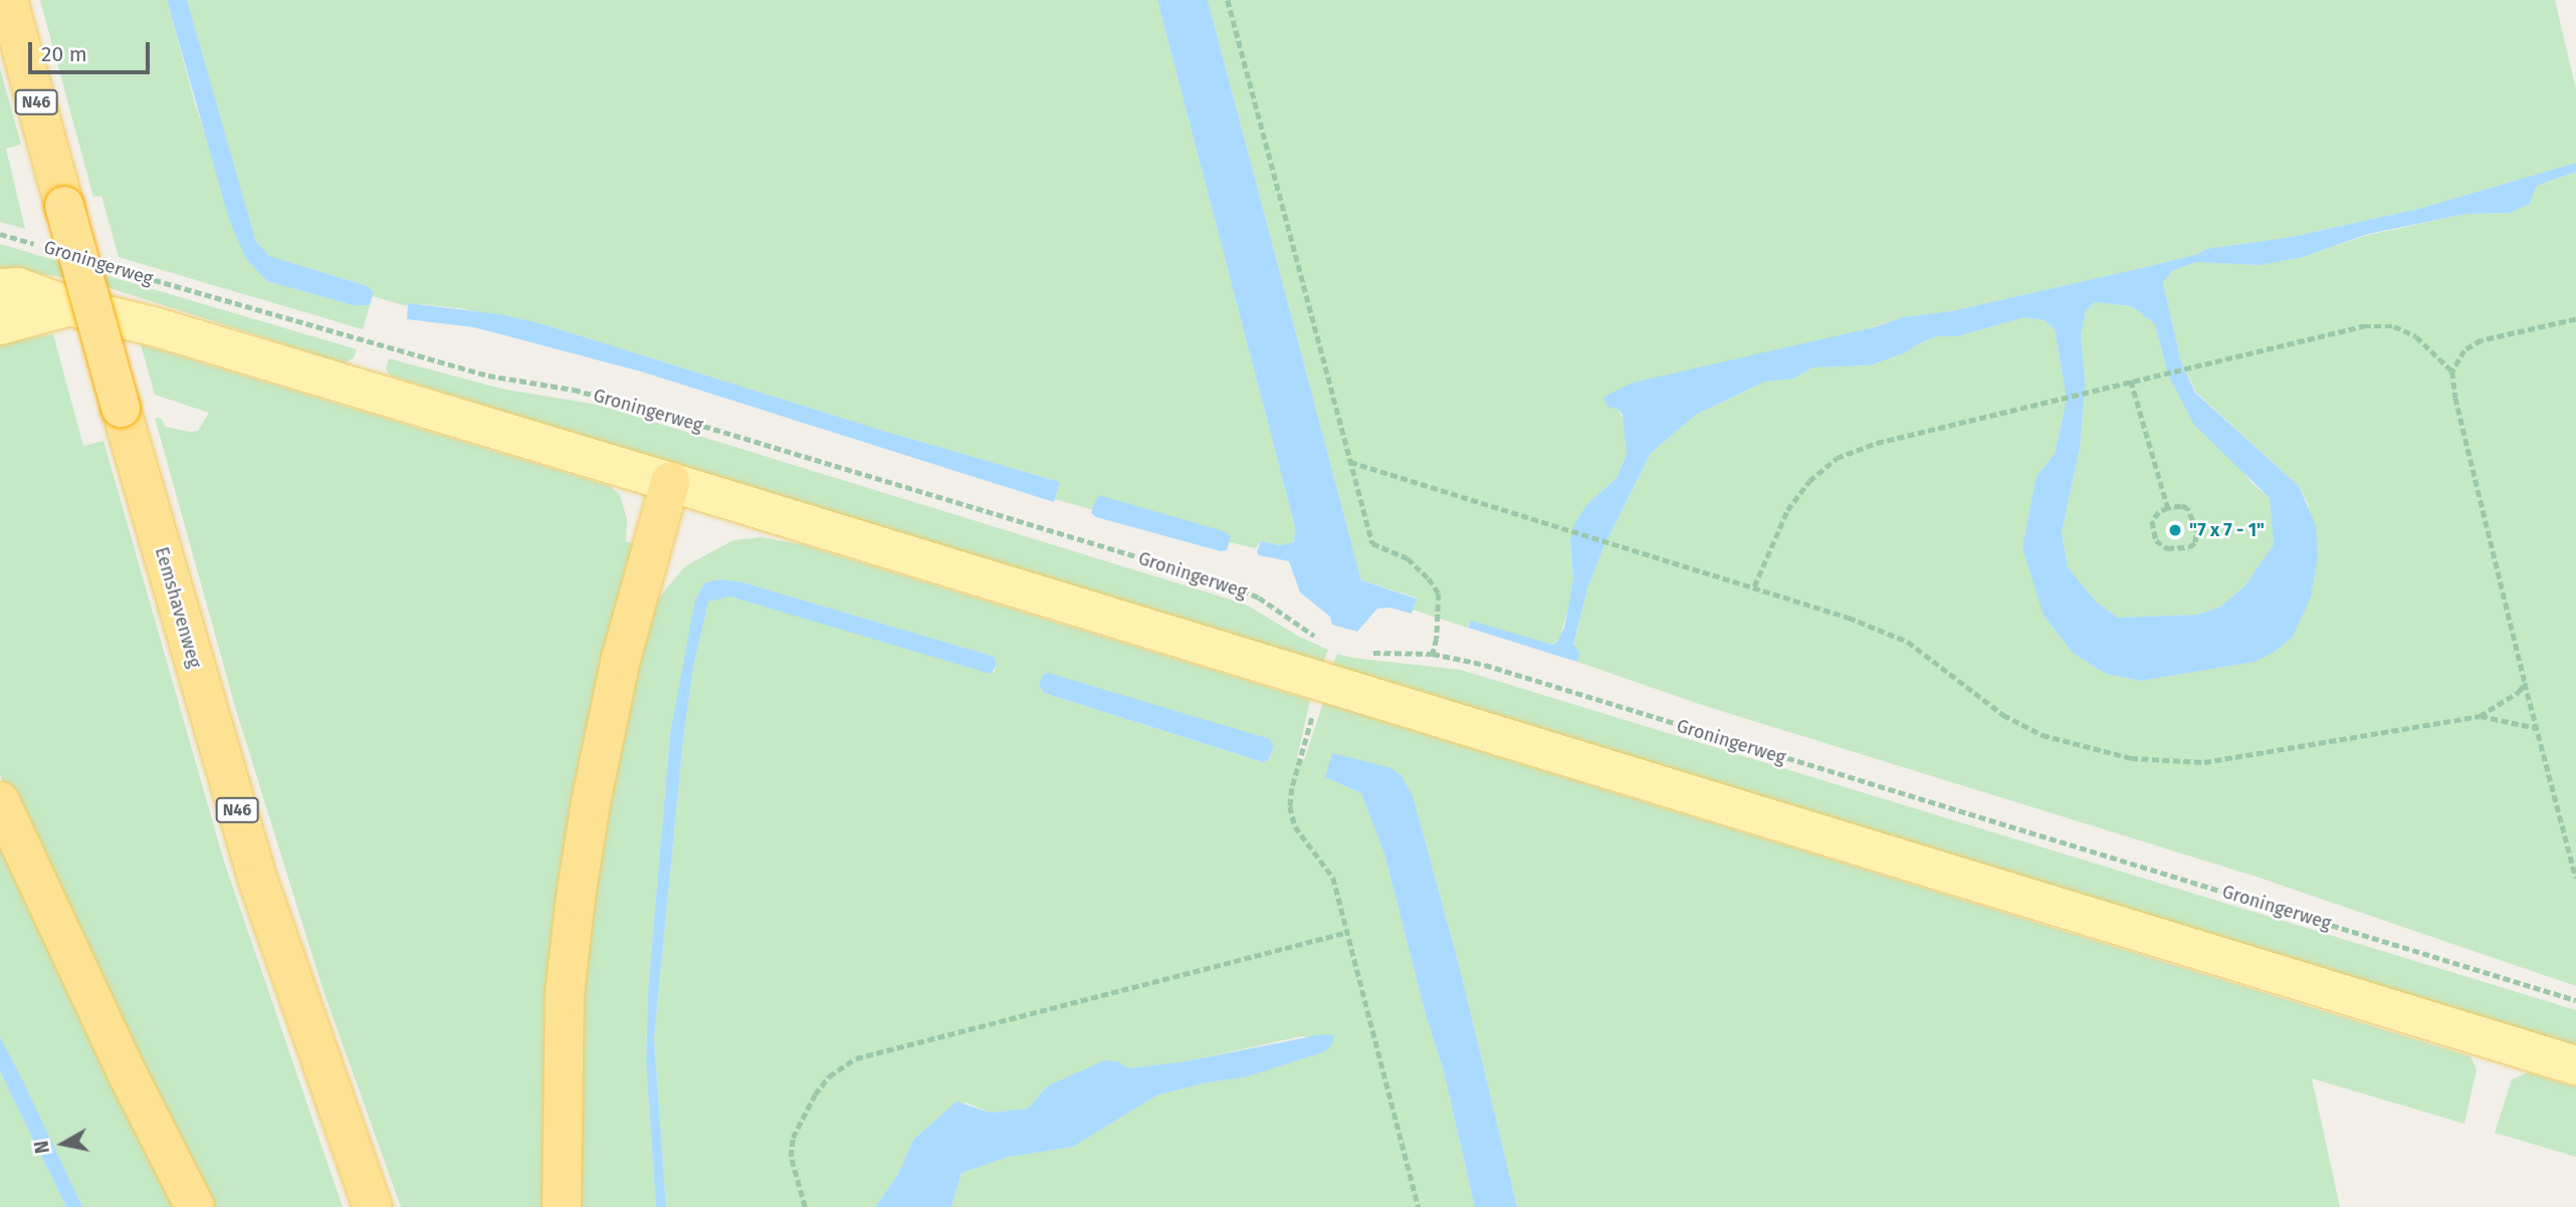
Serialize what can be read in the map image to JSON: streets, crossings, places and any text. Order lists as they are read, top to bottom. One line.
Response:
{"streets":{"highway":["N46","Eemshavenweg"],"path":["Groningerweg"]},"places":["\"7 x 7 - 1\""],"scale_bar":"20 m","north":"left"}
